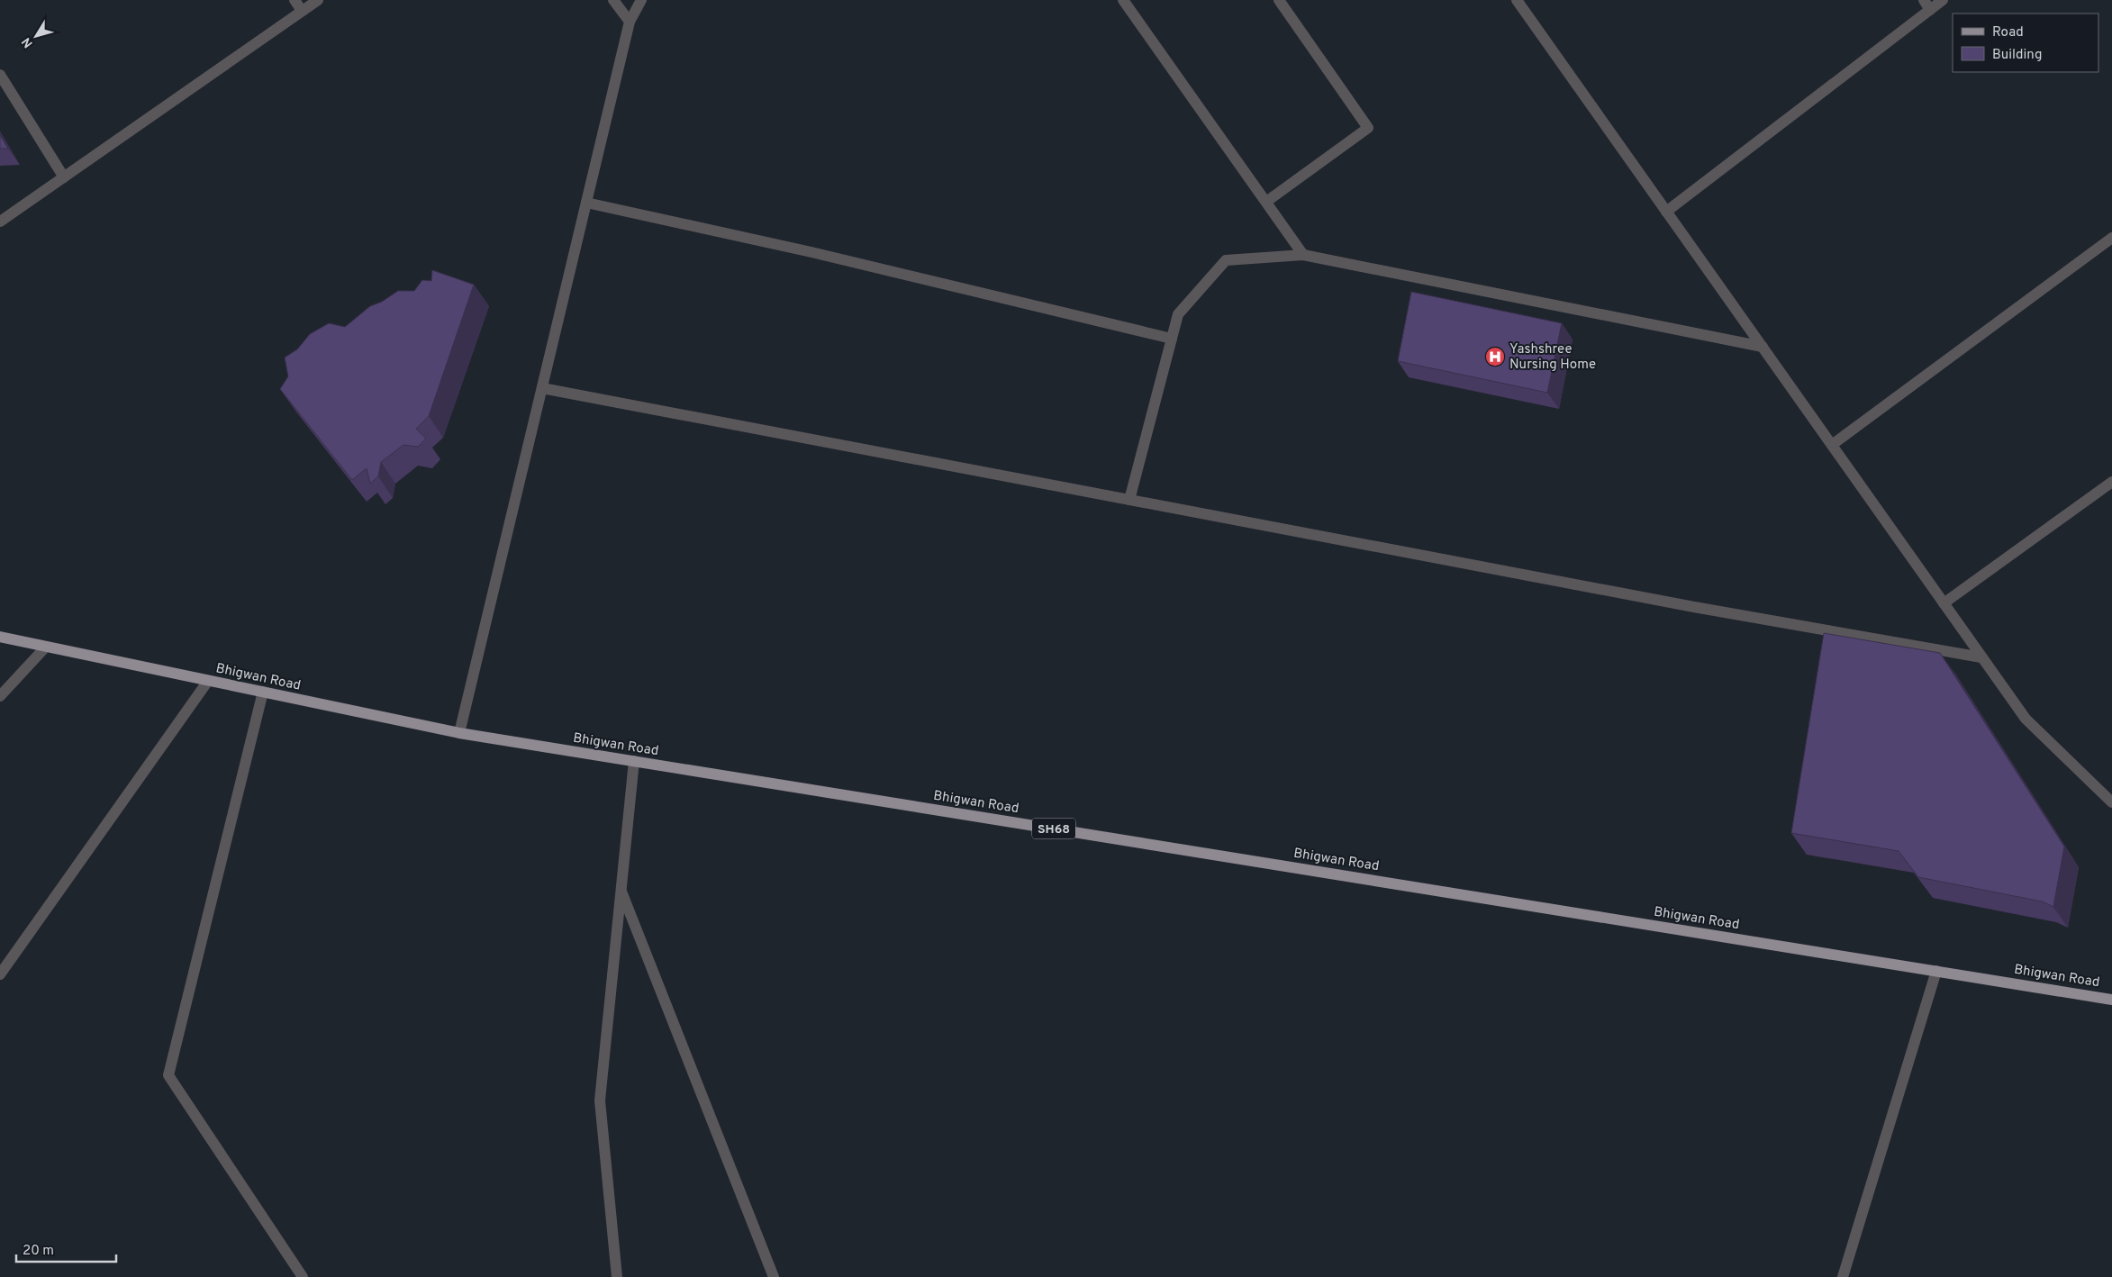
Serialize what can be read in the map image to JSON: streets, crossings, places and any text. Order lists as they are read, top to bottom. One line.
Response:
{"streets":{"main road":["Bhigwan Road","SH68"]},"places":{"hospital":["Yashshree Nursing Home"]},"legend":["Road","Building"],"scale_bar":"20 m","north":"bottom left"}
